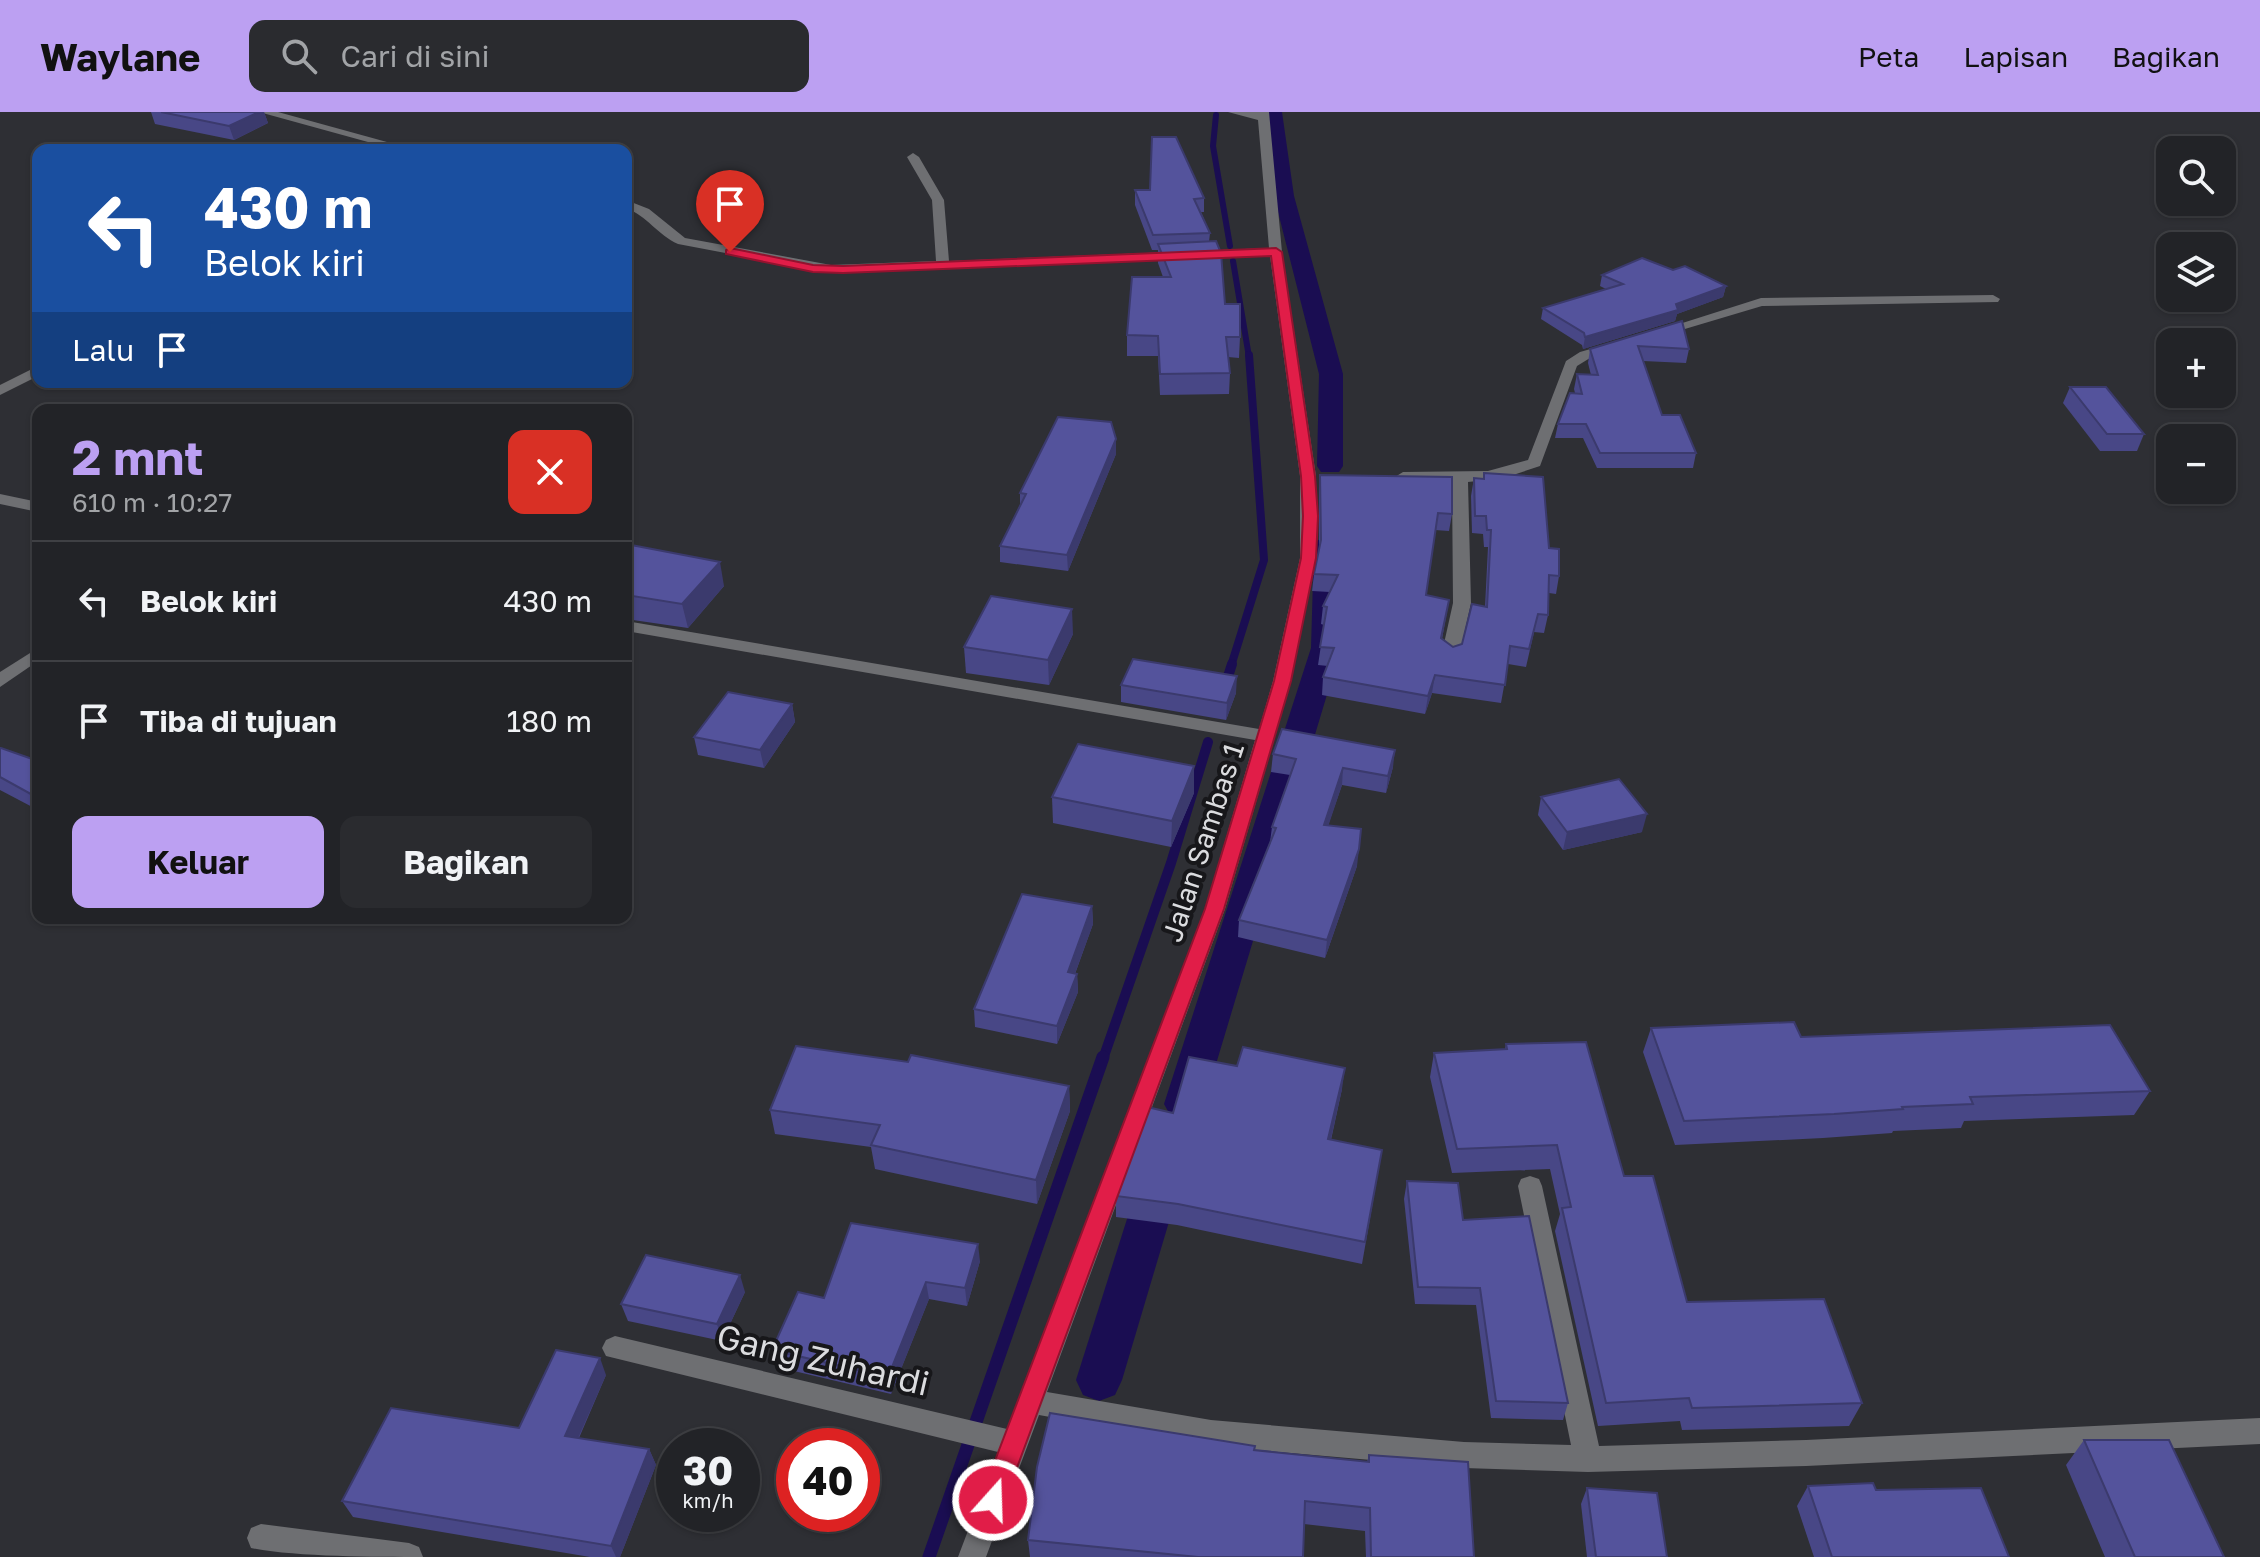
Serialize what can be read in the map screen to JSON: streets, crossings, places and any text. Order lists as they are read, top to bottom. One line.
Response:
{"streets":{"street":["Jalan Sambas 1","Gang Zuhardi"]},"crossings":[["Jalan Sambas 1","Gang Zuhardi"]],"page":{"header":"Waylane","search":"Cari di sini","nav":["Peta","Lapisan","Bagikan"],"map_buttons":["+","−"],"turn":["430 m","Belok kiri"],"then":"Lalu","heading":["2 mnt","610 m · 10:27"],"list":[{"name":"Belok kiri","value":"430 m"},{"name":"Tiba di tujuan","value":"180 m"}],"buttons":["Keluar","Bagikan"],"speed":"30 km/h","limit":"40"}}
